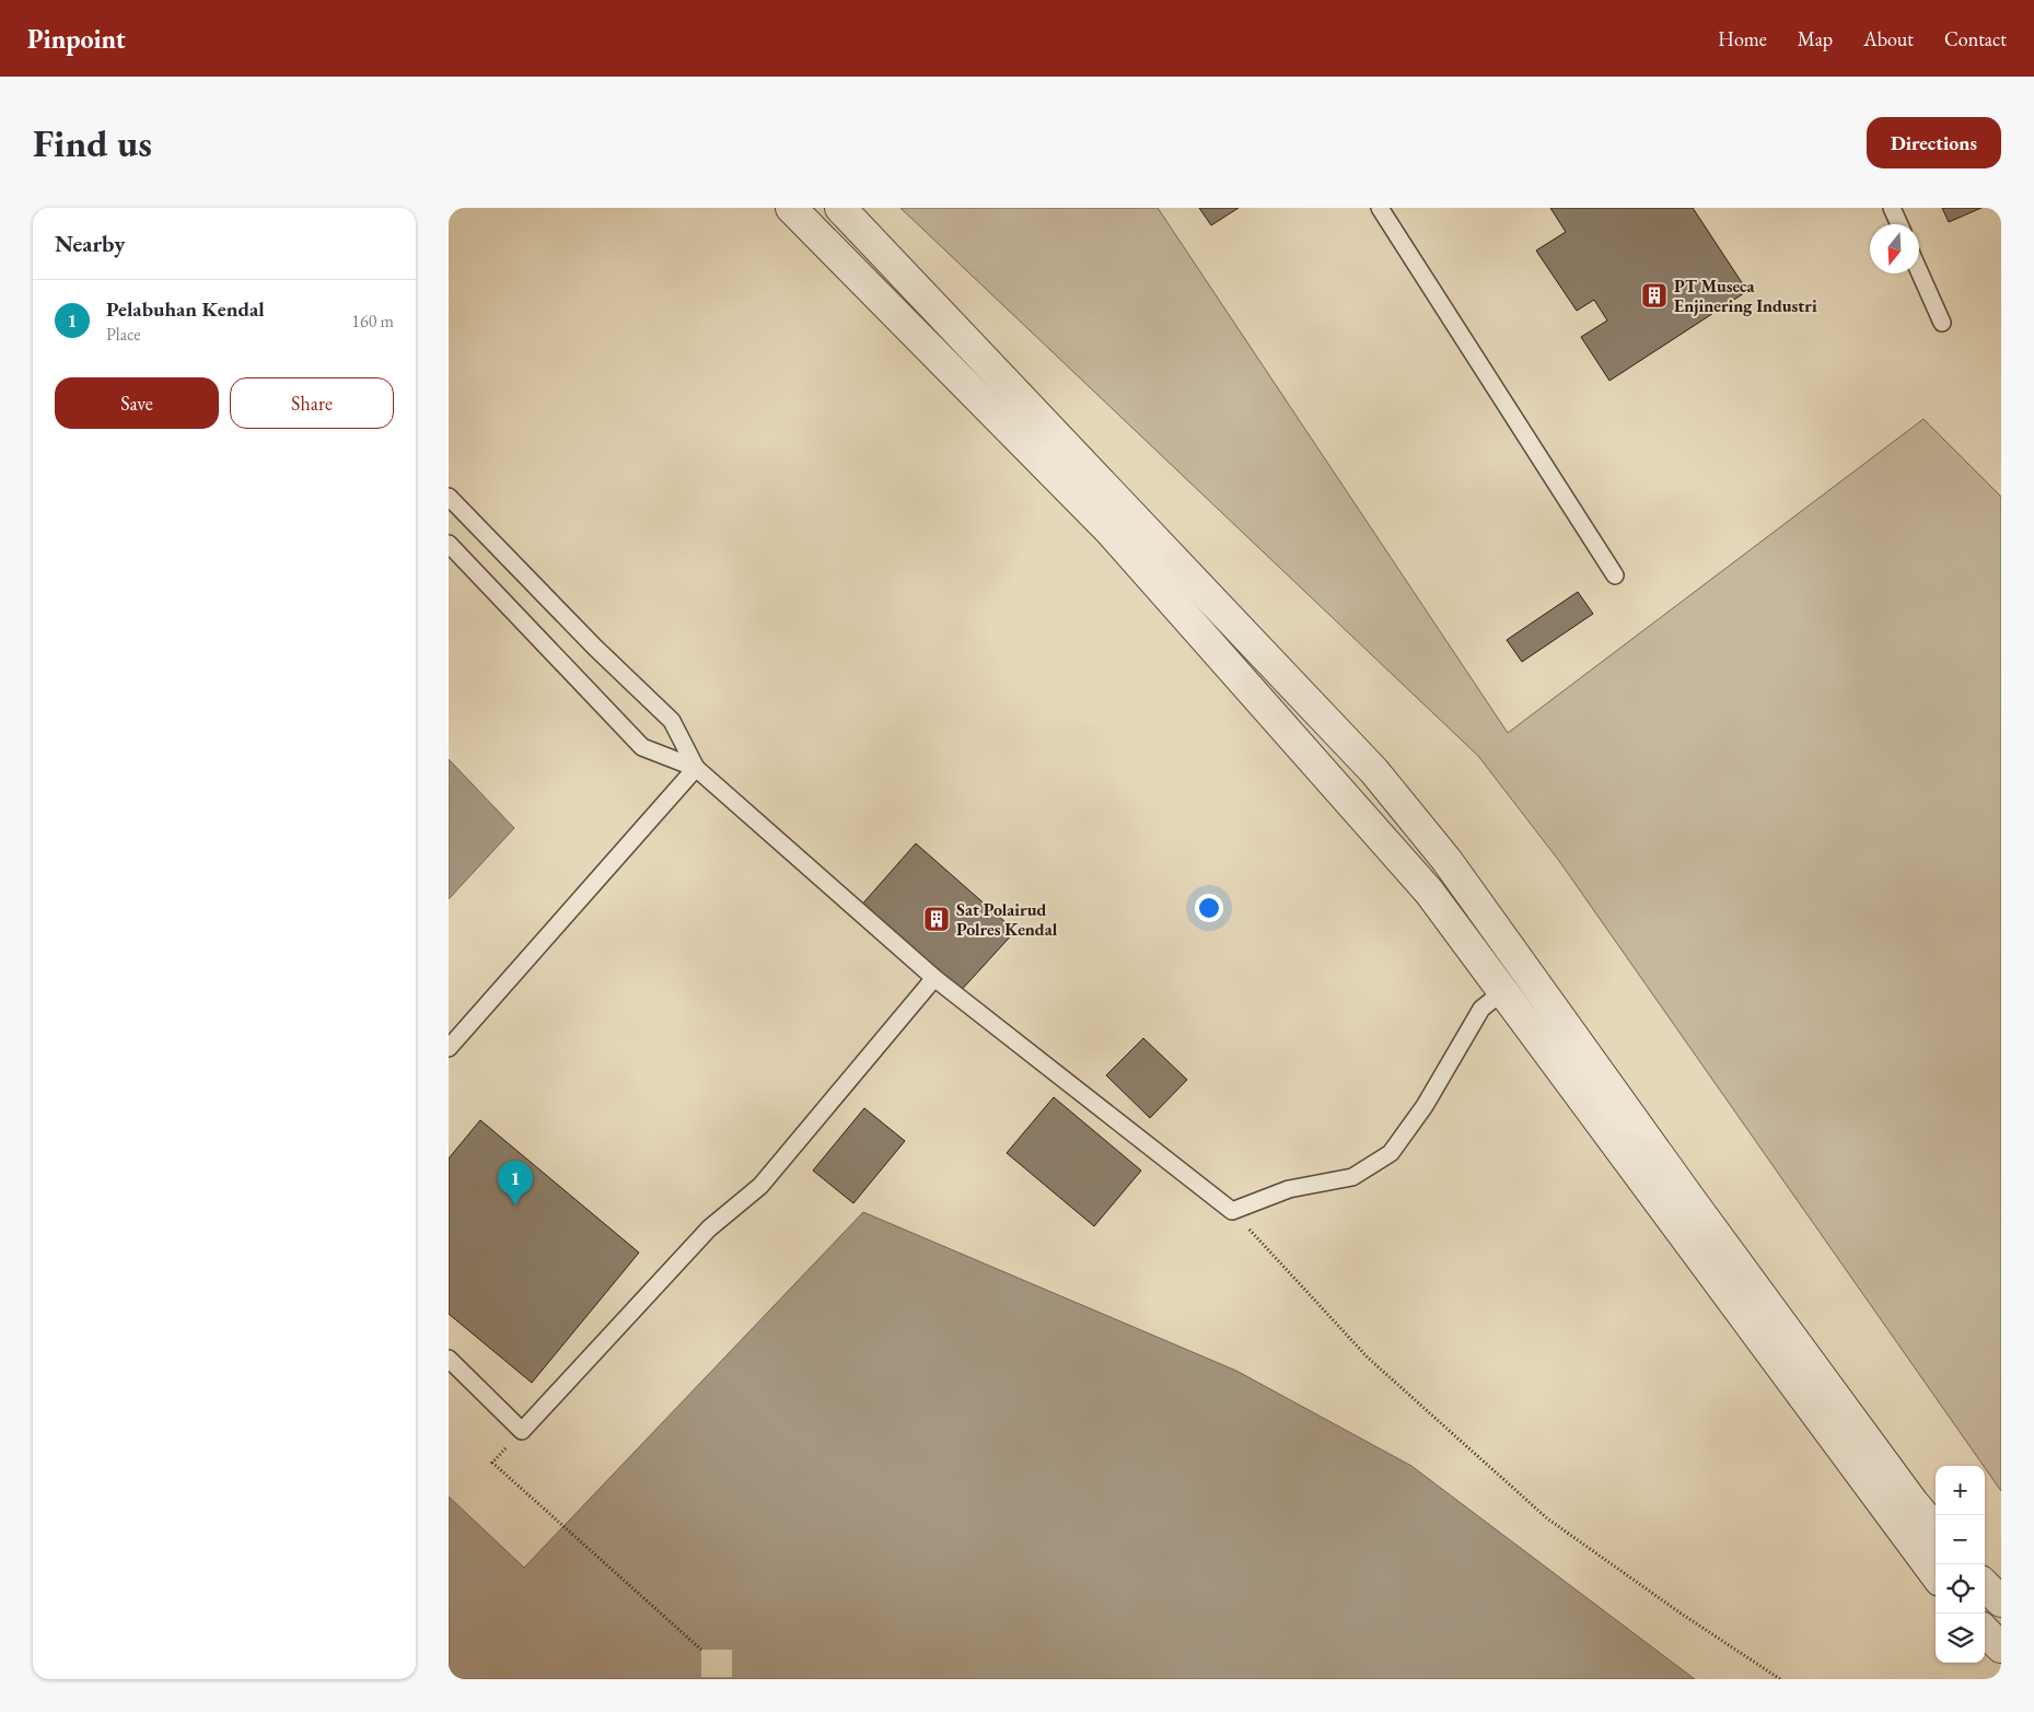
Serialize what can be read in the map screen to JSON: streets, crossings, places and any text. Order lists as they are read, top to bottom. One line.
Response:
{"places":{"building":["PT Museca Enjinering Industri","Sat Polairud Polres Kendal"]},"north":"bottom","page":{"header":"Pinpoint","nav":["Home","Map","About","Contact"],"buttons":["Directions",["Save","Share"]],"title":"Find us","heading":"Nearby","list":[{"mark":"1","name":"Pelabuhan Kendal","note":"Place","value":"160 m"}],"pins":"1","map_buttons":["+","−"]}}
